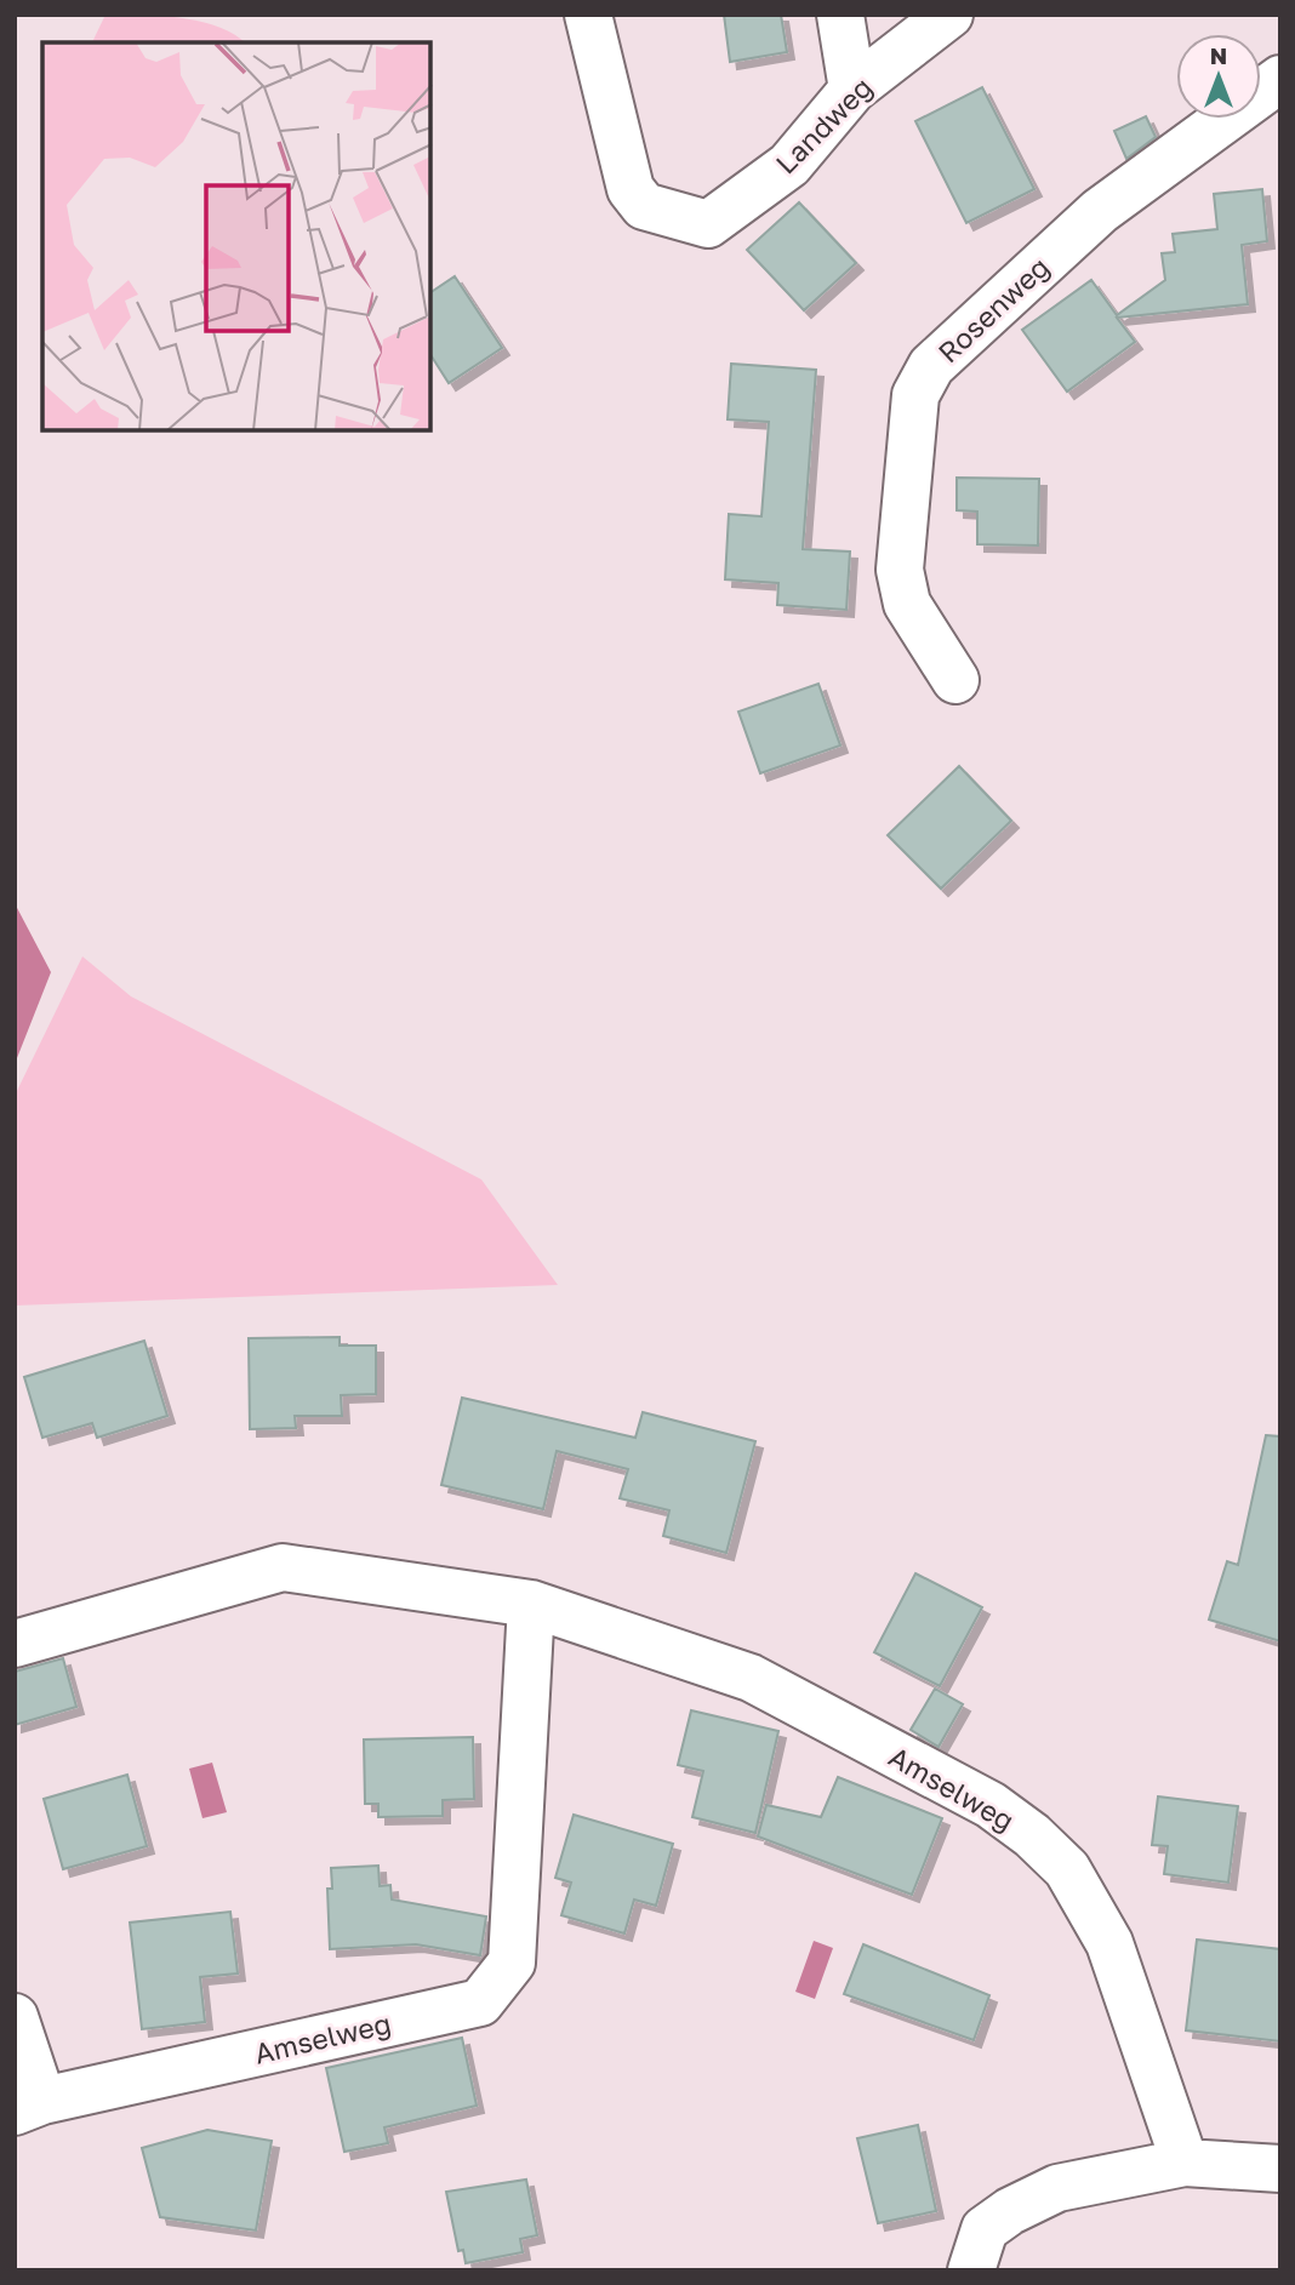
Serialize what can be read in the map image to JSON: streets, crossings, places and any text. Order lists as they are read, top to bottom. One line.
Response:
{"streets":{"street":["Landweg","Rosenweg","Amselweg"]},"north":"top"}
